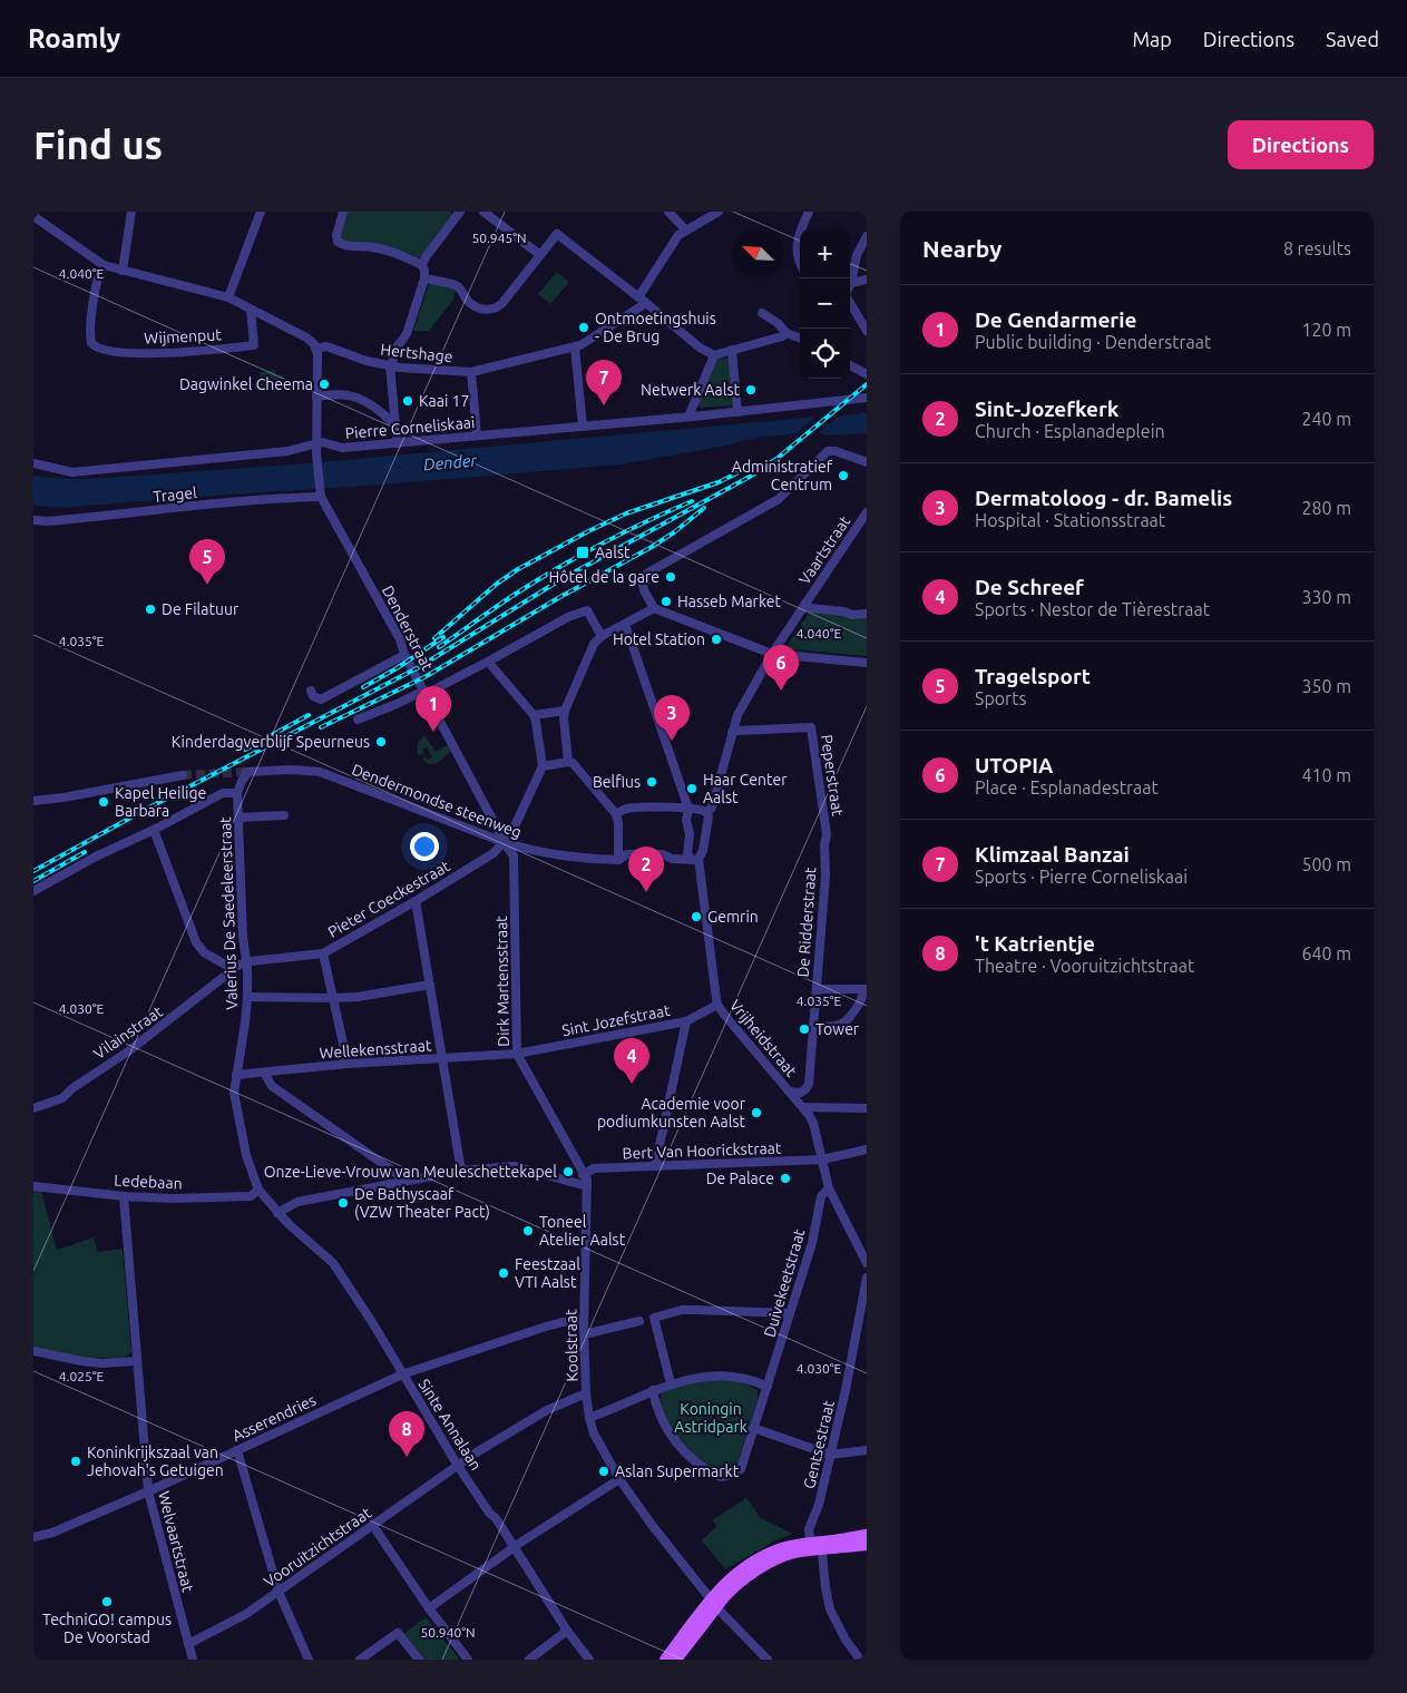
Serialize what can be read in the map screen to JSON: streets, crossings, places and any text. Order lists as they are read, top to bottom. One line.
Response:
{"streets":{"street":["Wijmenput","Hertshage","Pierre Corneliskaai","Tragel","Vaartstraat","Denderstraat","Peperstraat","Dendermondse steenweg","Pieter Coeckestraat","Valerius De Saedeleerstraat","De Ridderstraat","Dirk Martensstraat","Sint Jozefstraat","Vilainstraat","Vrijheidstraat","Wellekensstraat","Bert Van Hoorickstraat","Ledebaan","Duivekeetstraat","Koolstraat","Asserendries","Sinte Annalaan","Gentsestraat","Welvaartstraat","Vooruitzichtstraat"]},"crossings":[["Wijmenput","Hertshage"],["Hertshage","Denderstraat"],["Pierre Corneliskaai","Denderstraat"],["Tragel","Denderstraat"],["Vaartstraat","Peperstraat"],["Vaartstraat","Dendermondse steenweg"],["Vaartstraat","Vrijheidstraat"],["Denderstraat","Dendermondse steenweg"],["Denderstraat","Pieter Coeckestraat"],["Denderstraat","Dirk Martensstraat"],["Peperstraat","De Ridderstraat"],["Dendermondse steenweg","Pieter Coeckestraat"],["Dendermondse steenweg","Valerius De Saedeleerstraat"],["Dendermondse steenweg","Dirk Martensstraat"],["Dendermondse steenweg","Vrijheidstraat"],["Pieter Coeckestraat","Valerius De Saedeleerstraat"],["Pieter Coeckestraat","Dirk Martensstraat"],["Pieter Coeckestraat","Vilainstraat"],["Valerius De Saedeleerstraat","Vilainstraat"],["Valerius De Saedeleerstraat","Wellekensstraat"],["Valerius De Saedeleerstraat","Ledebaan"],["Valerius De Saedeleerstraat","Sinte Annalaan"],["De Ridderstraat","Vrijheidstraat"],["Dirk Martensstraat","Sint Jozefstraat"],["Dirk Martensstraat","Wellekensstraat"],["Dirk Martensstraat","Bert Van Hoorickstraat"],["Dirk Martensstraat","Koolstraat"],["Sint Jozefstraat","Vrijheidstraat"],["Sint Jozefstraat","Wellekensstraat"],["Vrijheidstraat","Bert Van Hoorickstraat"],["Bert Van Hoorickstraat","Koolstraat"],["Ledebaan","Welvaartstraat"],["Koolstraat","Asserendries"],["Koolstraat","Vooruitzichtstraat"],["Asserendries","Sinte Annalaan"],["Asserendries","Welvaartstraat"],["Sinte Annalaan","Vooruitzichtstraat"],["Welvaartstraat","Vooruitzichtstraat"]],"water":["Dender"],"parks":["Koningin Astridpark"],"places":{"other":["Ontmoetingshuis - De Brug","Dagwinkel Cheema","Netwerk Aalst","Kaai 17","Administratief Centrum","Hôtel de la gare","Hasseb Market","De Filatuur","Hotel Station","Kinderdagverblijf Speurneus","Belfius","Haar Center Aalst","Kapel Heilige Barbara","Gemrin","Tower","Academie voor podiumkunsten Aalst","Onze-Lieve-Vrouw van Meuleschettekapel","De Palace","De Bathyscaaf (VZW Theater Pact)","Toneel Atelier Aalst","Feestzaal VTI Aalst","Koninkrijkszaal van Jehovah's Getuigen","Aslan Supermarkt","TechniGO! campus De Voorstad"],"transit":["Aalst"]},"north":"top left","page":{"header":"Roamly","nav":["Map","Directions","Saved"],"buttons":"Directions","title":"Find us","heading":["Nearby","8 results"],"map_buttons":["+","−"],"list":[{"mark":"1","name":"De Gendarmerie","note":"Public building · Denderstraat","value":"120 m"},{"mark":"2","name":"Sint-Jozefkerk","note":"Church · Esplanadeplein","value":"240 m"},{"mark":"3","name":"Dermatoloog - dr. Bamelis","note":"Hospital · Stationsstraat","value":"280 m"},{"mark":"4","name":"De Schreef","note":"Sports · Nestor de Tièrestraat","value":"330 m"},{"mark":"5","name":"Tragelsport","note":"Sports","value":"350 m"},{"mark":"6","name":"UTOPIA","note":"Place · Esplanadestraat","value":"410 m"},{"mark":"7","name":"Klimzaal Banzai","note":"Sports · Pierre Corneliskaai","value":"500 m"},{"mark":"8","name":"'t Katrientje","note":"Theatre · Vooruitzichtstraat","value":"640 m"}],"pins":["7","5","6","1","3","2","4","8"]},"coordinates":["50.945°N","4.040°E","4.035°E","4.030°E","4.025°E","50.940°N"]}
